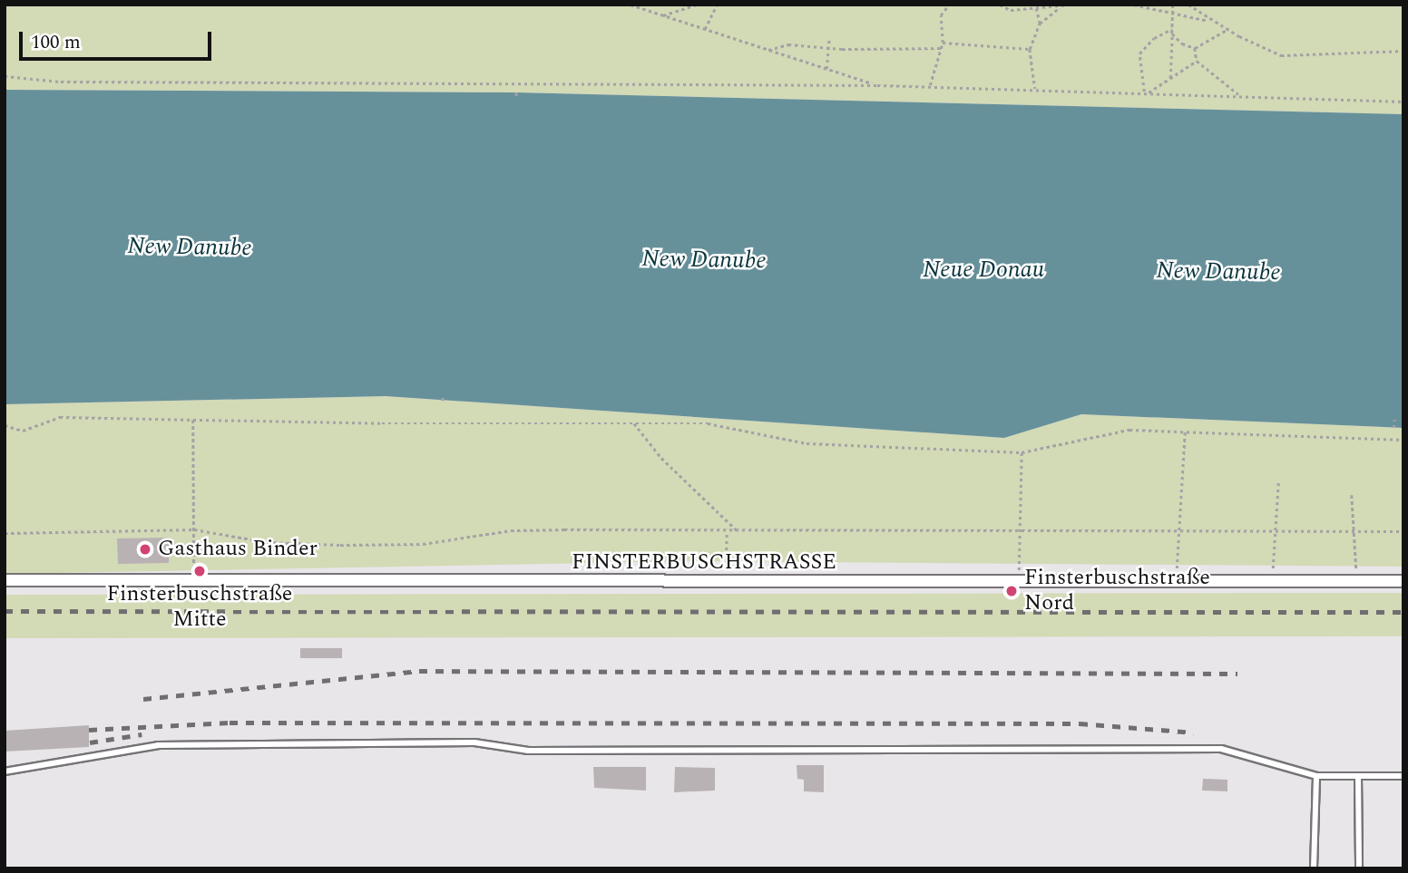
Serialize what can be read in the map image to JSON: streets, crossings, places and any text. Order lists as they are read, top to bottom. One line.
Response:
{"streets":{"street":["FINSTERBUSCHSTRASSE"]},"water":["New Danube","Neue Donau"],"places":["Gasthaus Binder","Finsterbuschstraße Mitte","Finsterbuschstraße Nord"],"scale_bar":"100 m"}
